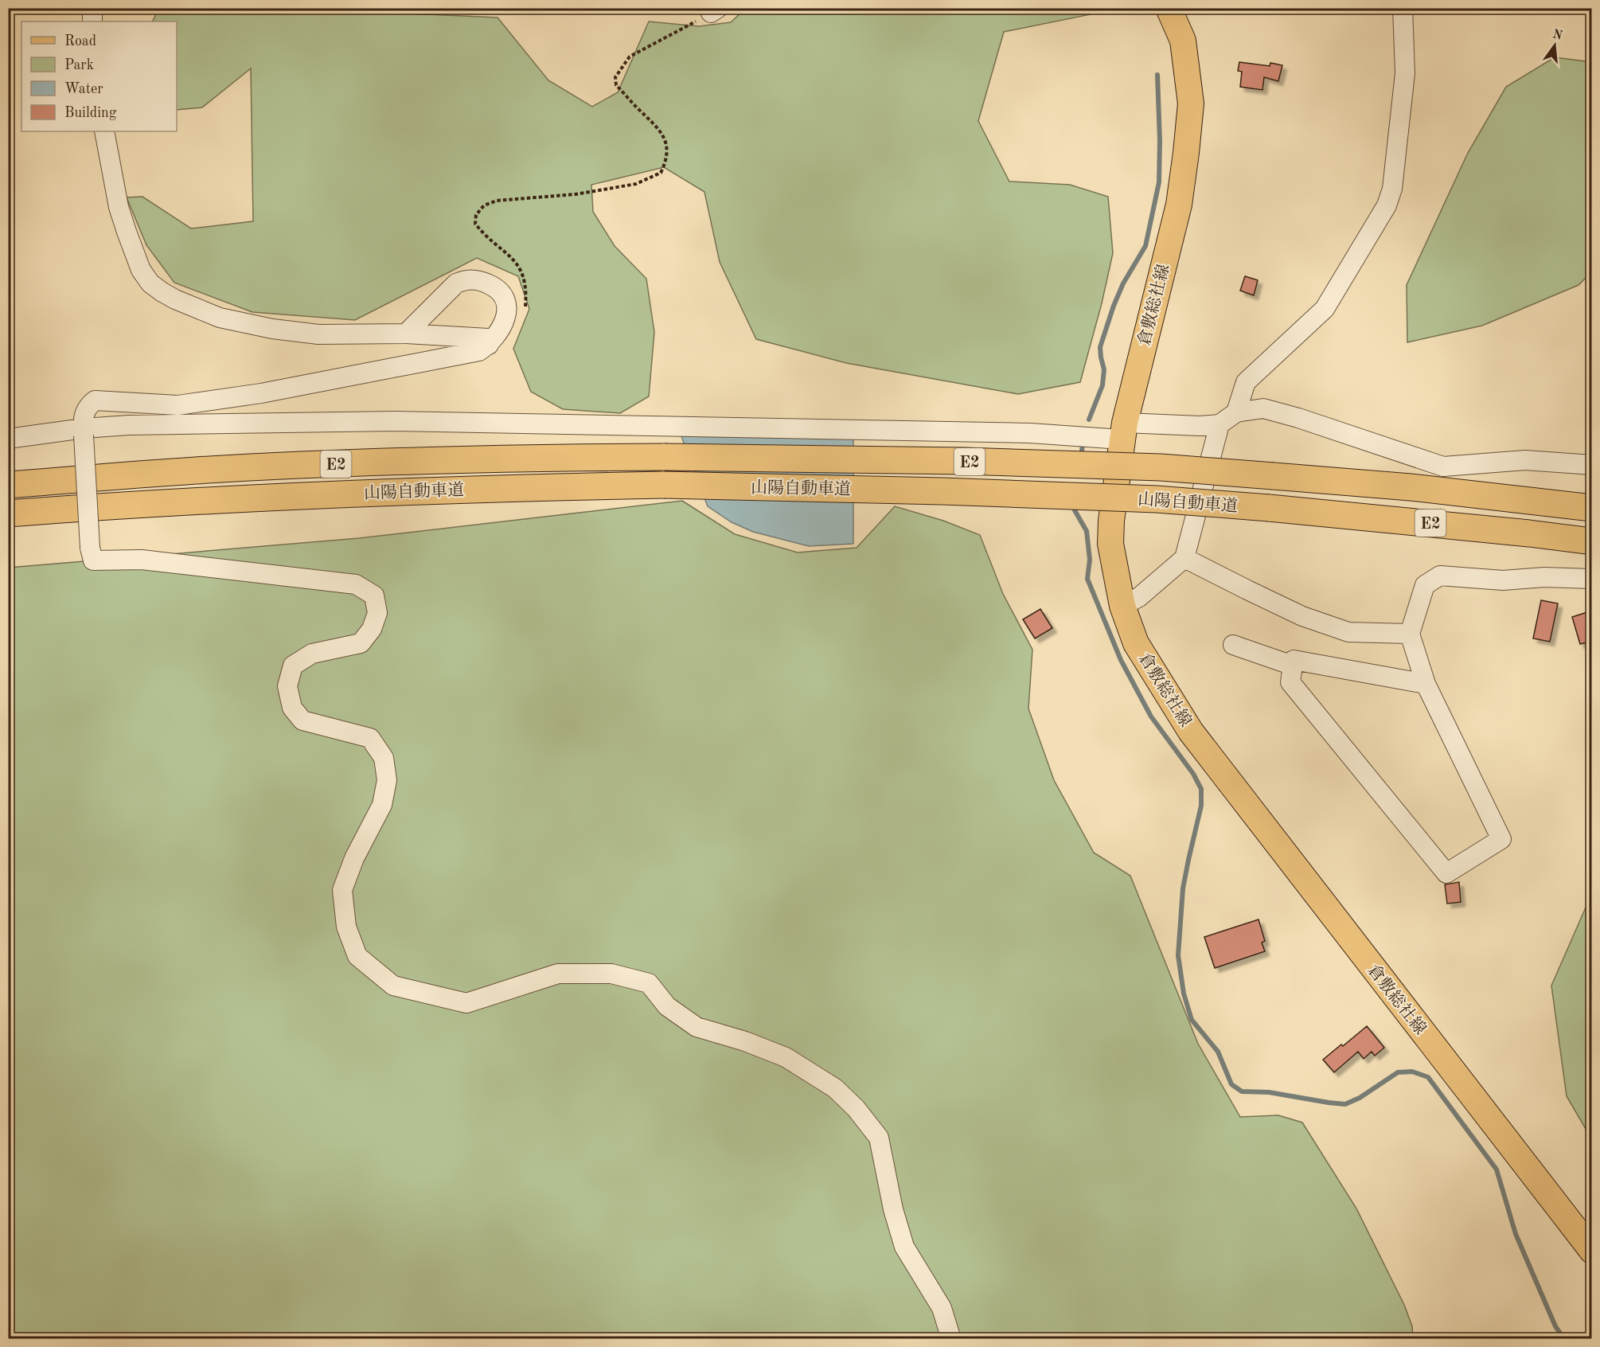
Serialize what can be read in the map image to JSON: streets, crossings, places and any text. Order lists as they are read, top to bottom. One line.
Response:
{"streets":{"highway":["E2","山陽自動車道"],"main road":["倉敷総社線"]},"legend":["Road","Park","Water","Building"],"north":"top"}
